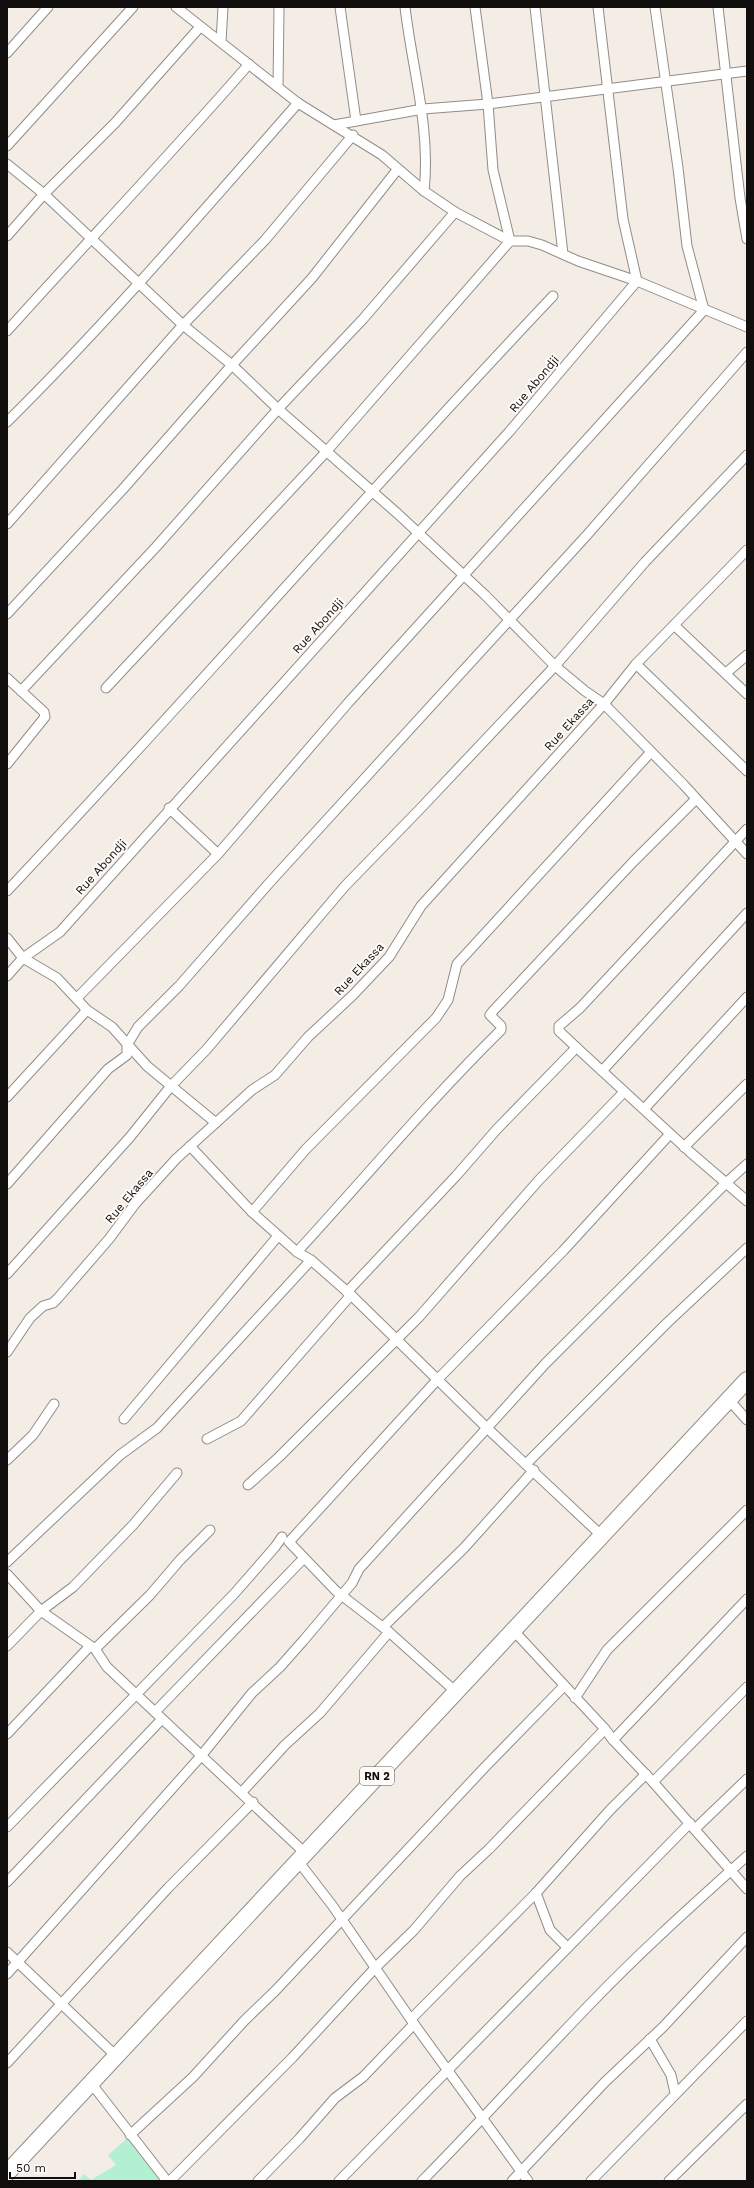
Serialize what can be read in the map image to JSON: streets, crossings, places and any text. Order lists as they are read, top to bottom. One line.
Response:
{"streets":{"highway":["RN 2"],"street":["Rue Abondji","Rue Ekassa"]},"scale_bar":"50 m"}
